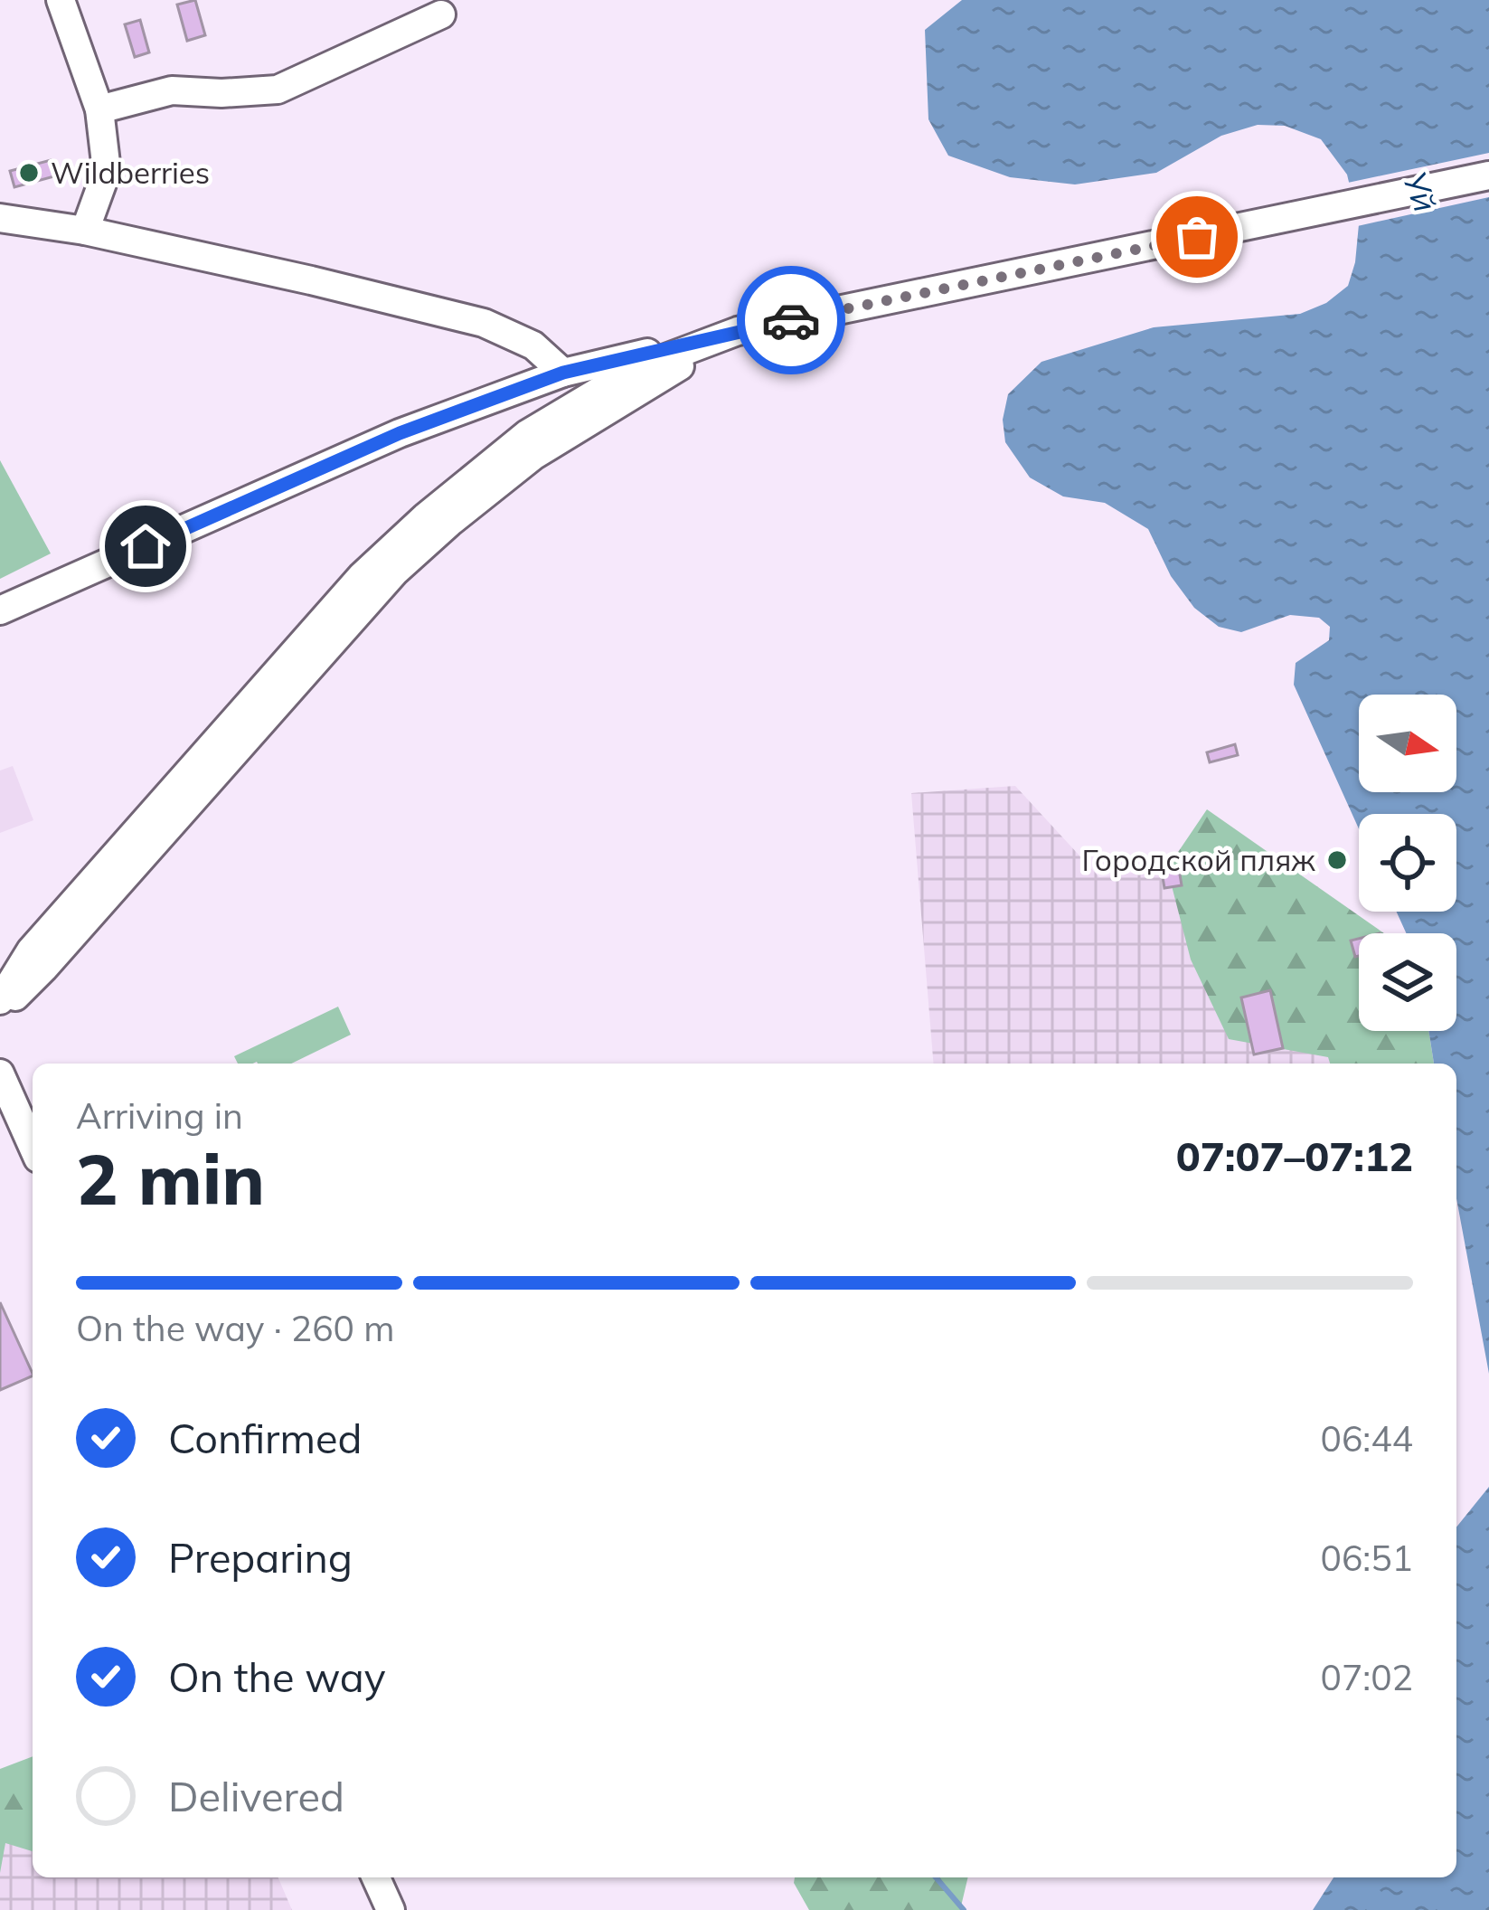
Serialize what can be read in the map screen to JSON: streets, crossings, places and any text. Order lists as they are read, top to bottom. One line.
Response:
{"water":["Уй"],"places":["Wildberries","Городской пляж"],"north":"right","page":{"heading":["2 min","Arriving in","07:07–07:12"],"bar":"On the way · 260 m","list":[["Confirmed","06:44"],["Preparing","06:51"],["On the way","07:02"],"Delivered"]}}
